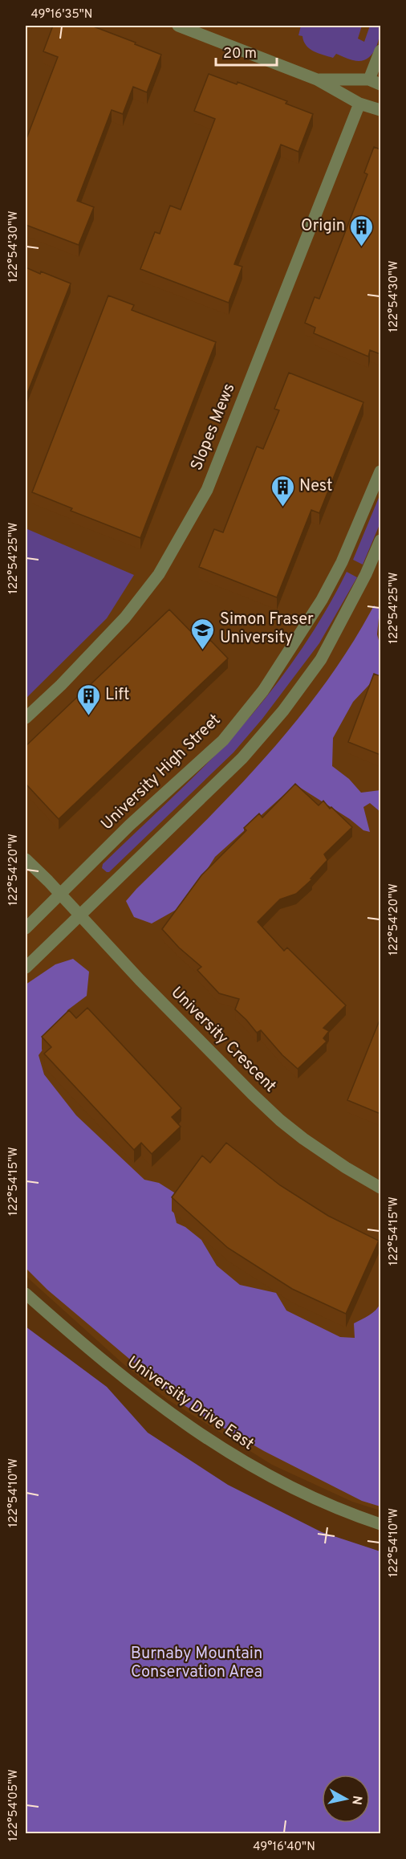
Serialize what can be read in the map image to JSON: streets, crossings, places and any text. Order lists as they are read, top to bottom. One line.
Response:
{"streets":{"street":["Slopes Mews","University High Street","University Crescent","University Drive East"]},"crossings":[["University High Street","University Crescent"]],"parks":["Burnaby Mountain Conservation Area"],"places":{"building":["Origin","Nest","Lift"],"school or university":["Simon Fraser University"]},"scale_bar":"20 m","north":"right","coordinates":["49°16'35\"N","122°54'30\"W","122°54'25\"W","122°54'20\"W","122°54'15\"W","122°54'10\"W","122°54'05\"W","49°16'40\"N"]}
